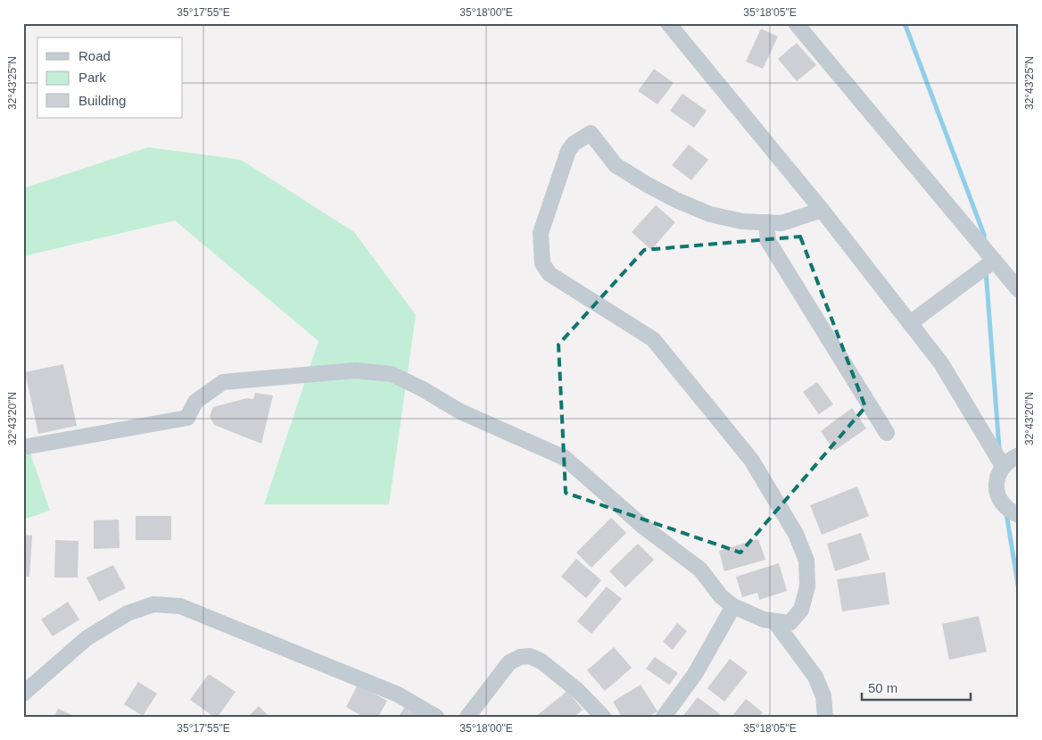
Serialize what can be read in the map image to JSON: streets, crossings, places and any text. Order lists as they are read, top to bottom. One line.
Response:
{"legend":["Road","Park","Building"],"scale_bar":"50 m","coordinates":["35°17'55\"E","35°18'00\"E","35°18'05\"E","32°43'25\"N","32°43'20\"N"]}
